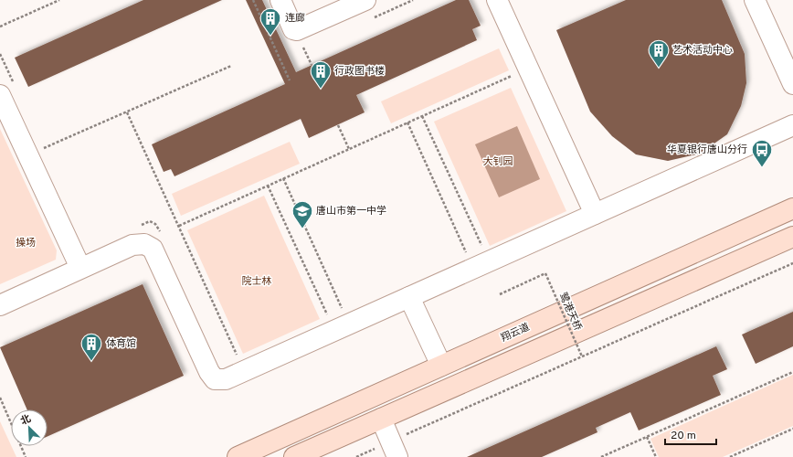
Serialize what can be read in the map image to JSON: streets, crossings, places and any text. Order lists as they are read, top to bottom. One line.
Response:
{"streets":{"main road":["翔云道"],"path":["鹭港天桥"]},"parks":["大钊园","操场","院士林"],"places":{"building":["连廊","艺术活动中心","行政图书楼","体育馆"],"bus stop":["华夏银行唐山分行"],"school or university":["唐山市第一中学"]},"scale_bar":"20 m","north":"top left"}
